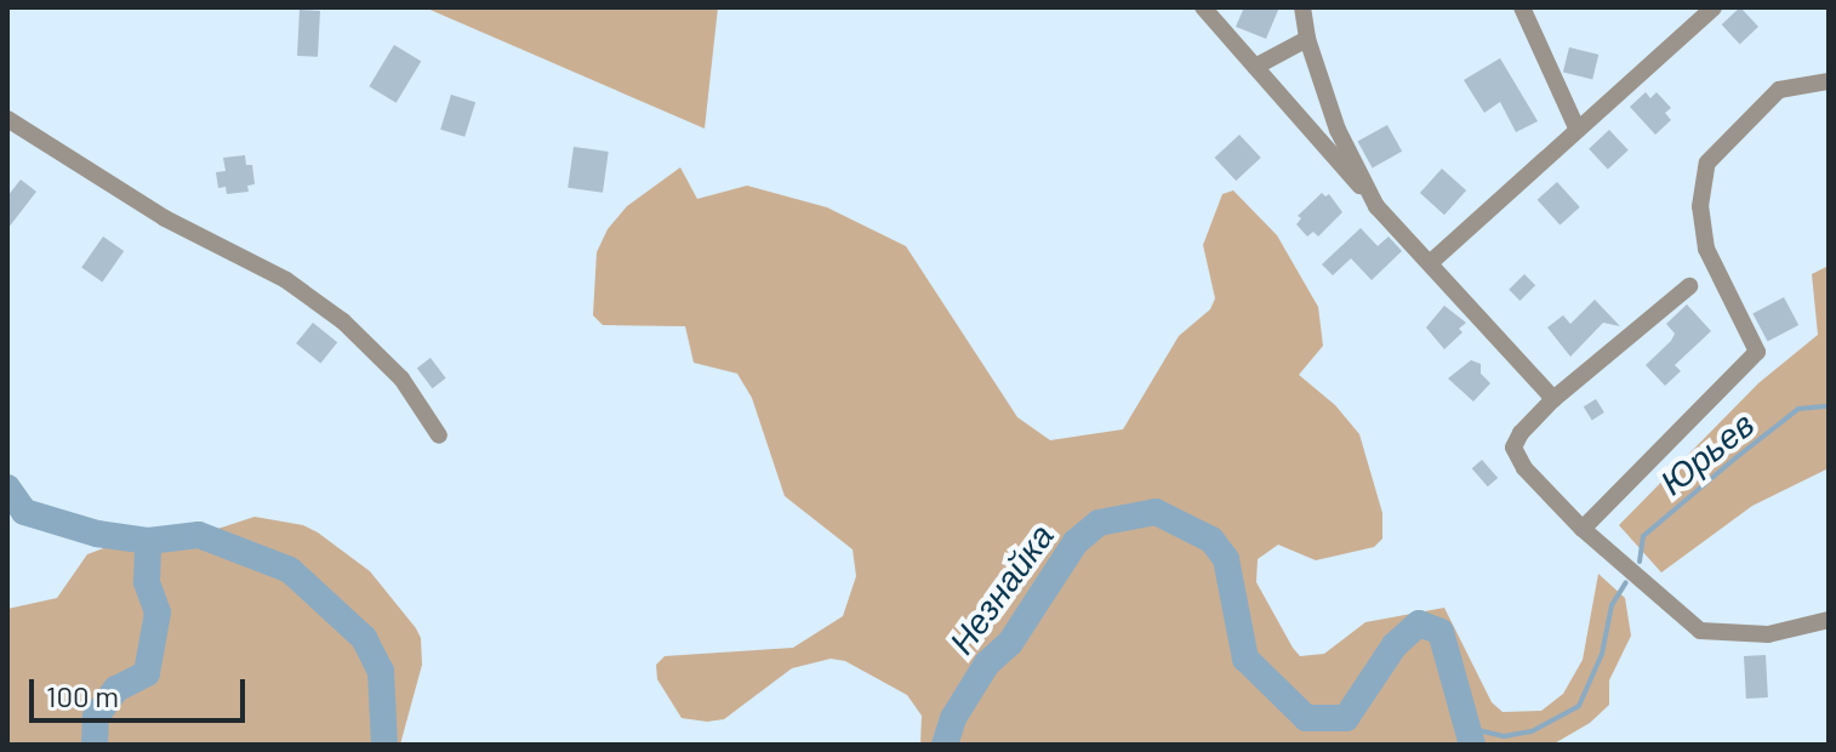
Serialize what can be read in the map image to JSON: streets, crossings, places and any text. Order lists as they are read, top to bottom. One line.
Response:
{"water":["Юрьев","Незнайка"],"scale_bar":"100 m"}
